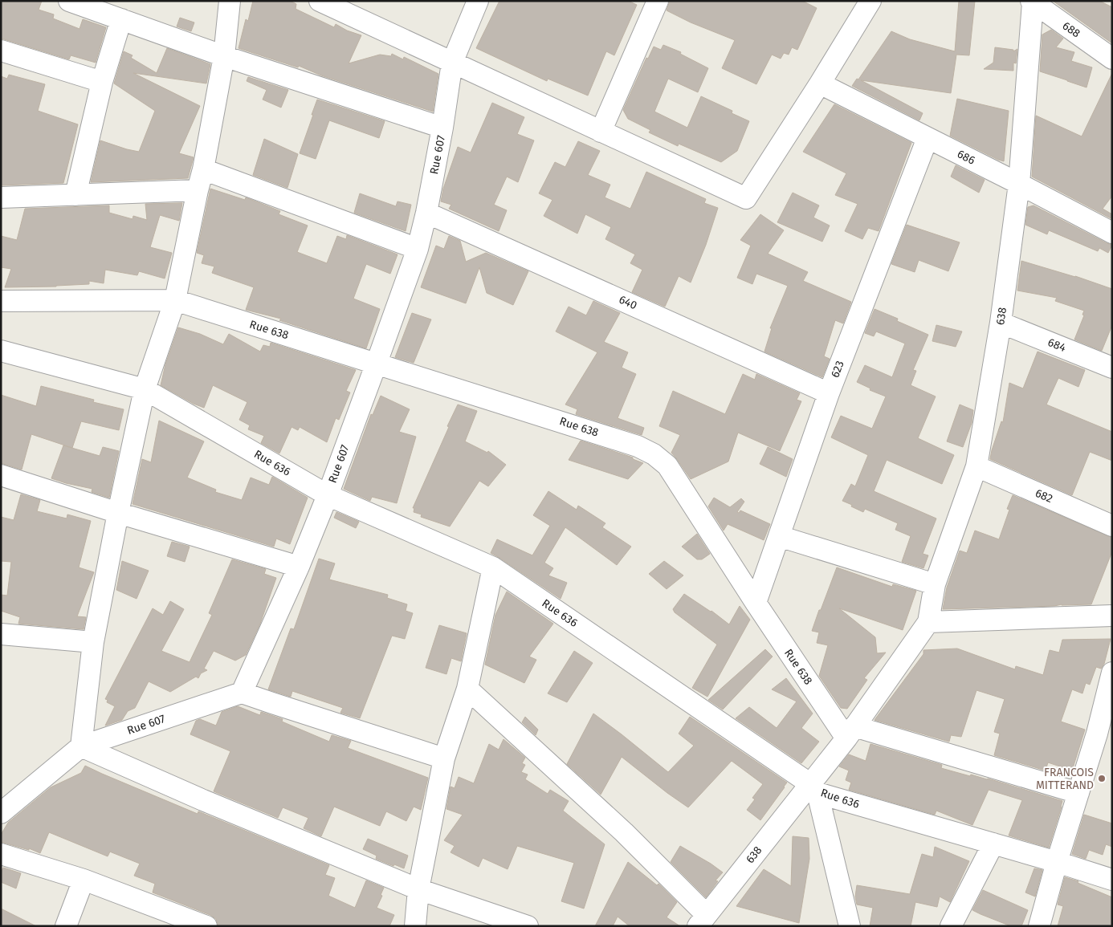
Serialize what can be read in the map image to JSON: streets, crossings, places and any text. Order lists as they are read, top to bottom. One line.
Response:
{"streets":{"street":["688","Rue 607","686","640","638","Rue 638","684","623","Rue 636","682"]},"crossings":[["688","638"],["Rue 607","640"],["Rue 607","Rue 638"],["Rue 607","Rue 636"],["686","638"],["686","623"],["640","623"],["638","Rue 638"],["638","684"],["638","Rue 636"],["638","682"],["Rue 638","623"]],"places":["FRANCOIS MITTERAND"]}
